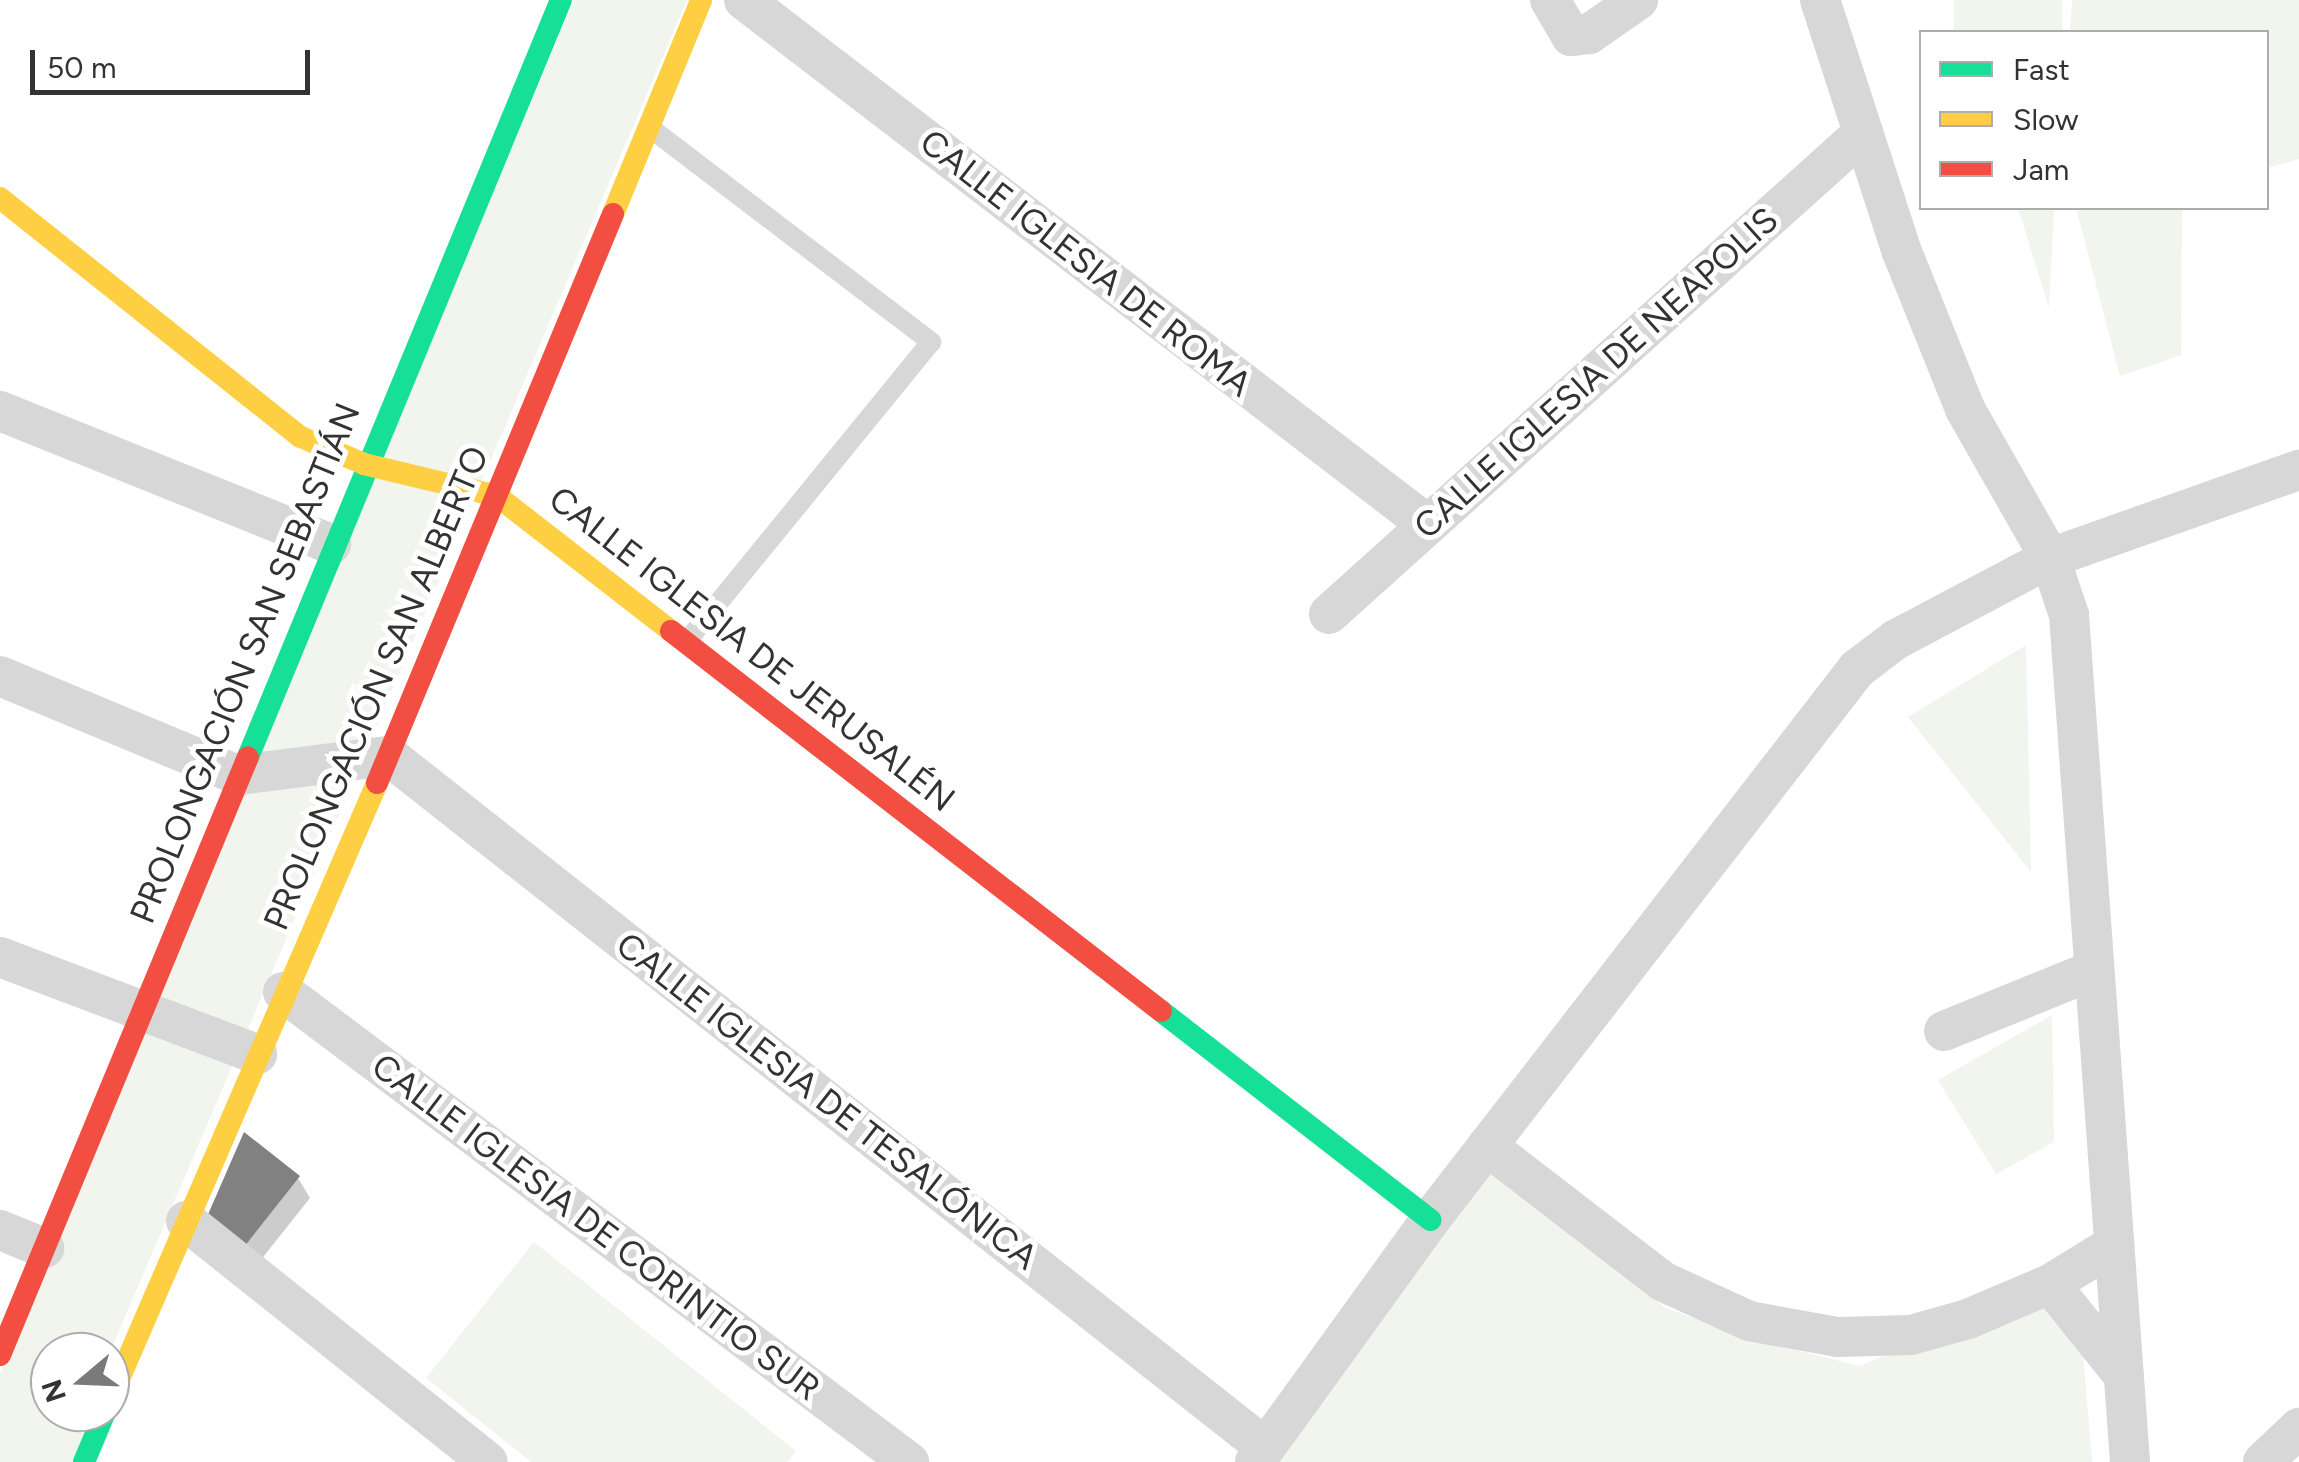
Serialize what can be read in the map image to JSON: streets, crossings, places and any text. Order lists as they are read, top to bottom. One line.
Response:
{"streets":{"main road":["CALLE IGLESIA DE JERUSALÉN","PROLONGACIÓN SAN SEBASTIÁN","PROLONGACIÓN SAN ALBERTO"],"street":["CALLE IGLESIA DE ROMA","CALLE IGLESIA DE NEAPOLIS","CALLE IGLESIA DE TESALÓNICA","CALLE IGLESIA DE CORINTIO SUR"]},"crossings":[["CALLE IGLESIA DE ROMA","CALLE IGLESIA DE NEAPOLIS"],["CALLE IGLESIA DE JERUSALÉN","PROLONGACIÓN SAN SEBASTIÁN"],["CALLE IGLESIA DE JERUSALÉN","PROLONGACIÓN SAN ALBERTO"],["PROLONGACIÓN SAN ALBERTO","CALLE IGLESIA DE TESALÓNICA"],["PROLONGACIÓN SAN ALBERTO","CALLE IGLESIA DE CORINTIO SUR"]],"legend":["Fast","Slow","Jam"],"scale_bar":"50 m","north":"left"}
